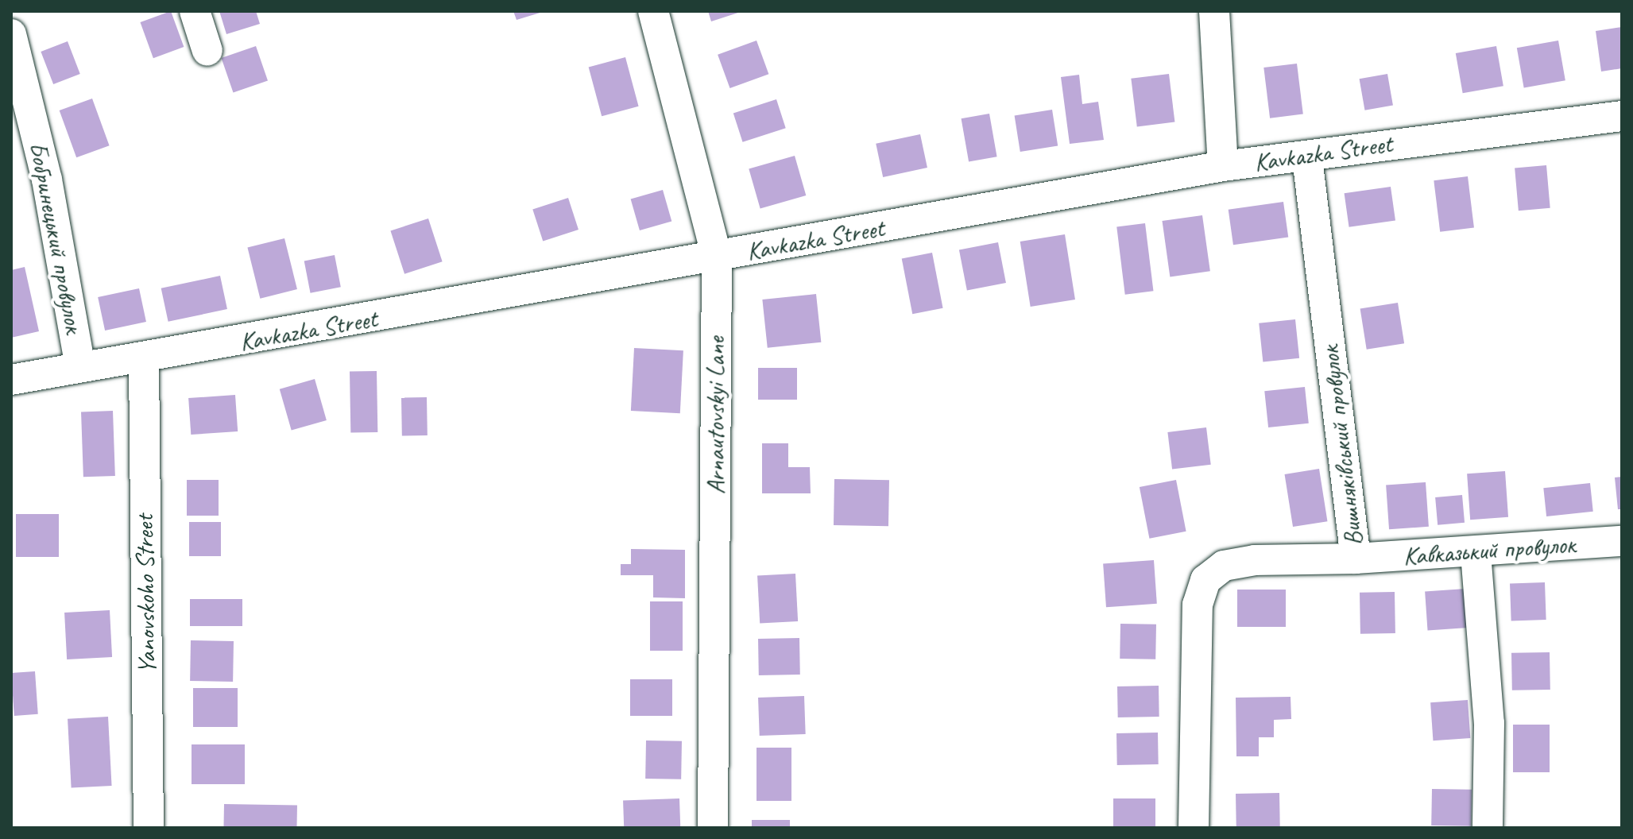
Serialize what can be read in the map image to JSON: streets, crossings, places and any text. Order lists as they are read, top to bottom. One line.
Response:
{"streets":{"street":["Kavkazka Street","Бобринецький провулок","Arnautovskyi Lane","Вишняківський провулок","Кавказький провулок","Yanovskoho Street"]},"crossings":[["Kavkazka Street","Бобринецький провулок"],["Kavkazka Street","Arnautovskyi Lane"],["Kavkazka Street","Вишняківський провулок"],["Kavkazka Street","Yanovskoho Street"],["Вишняківський провулок","Кавказький провулок"]]}
